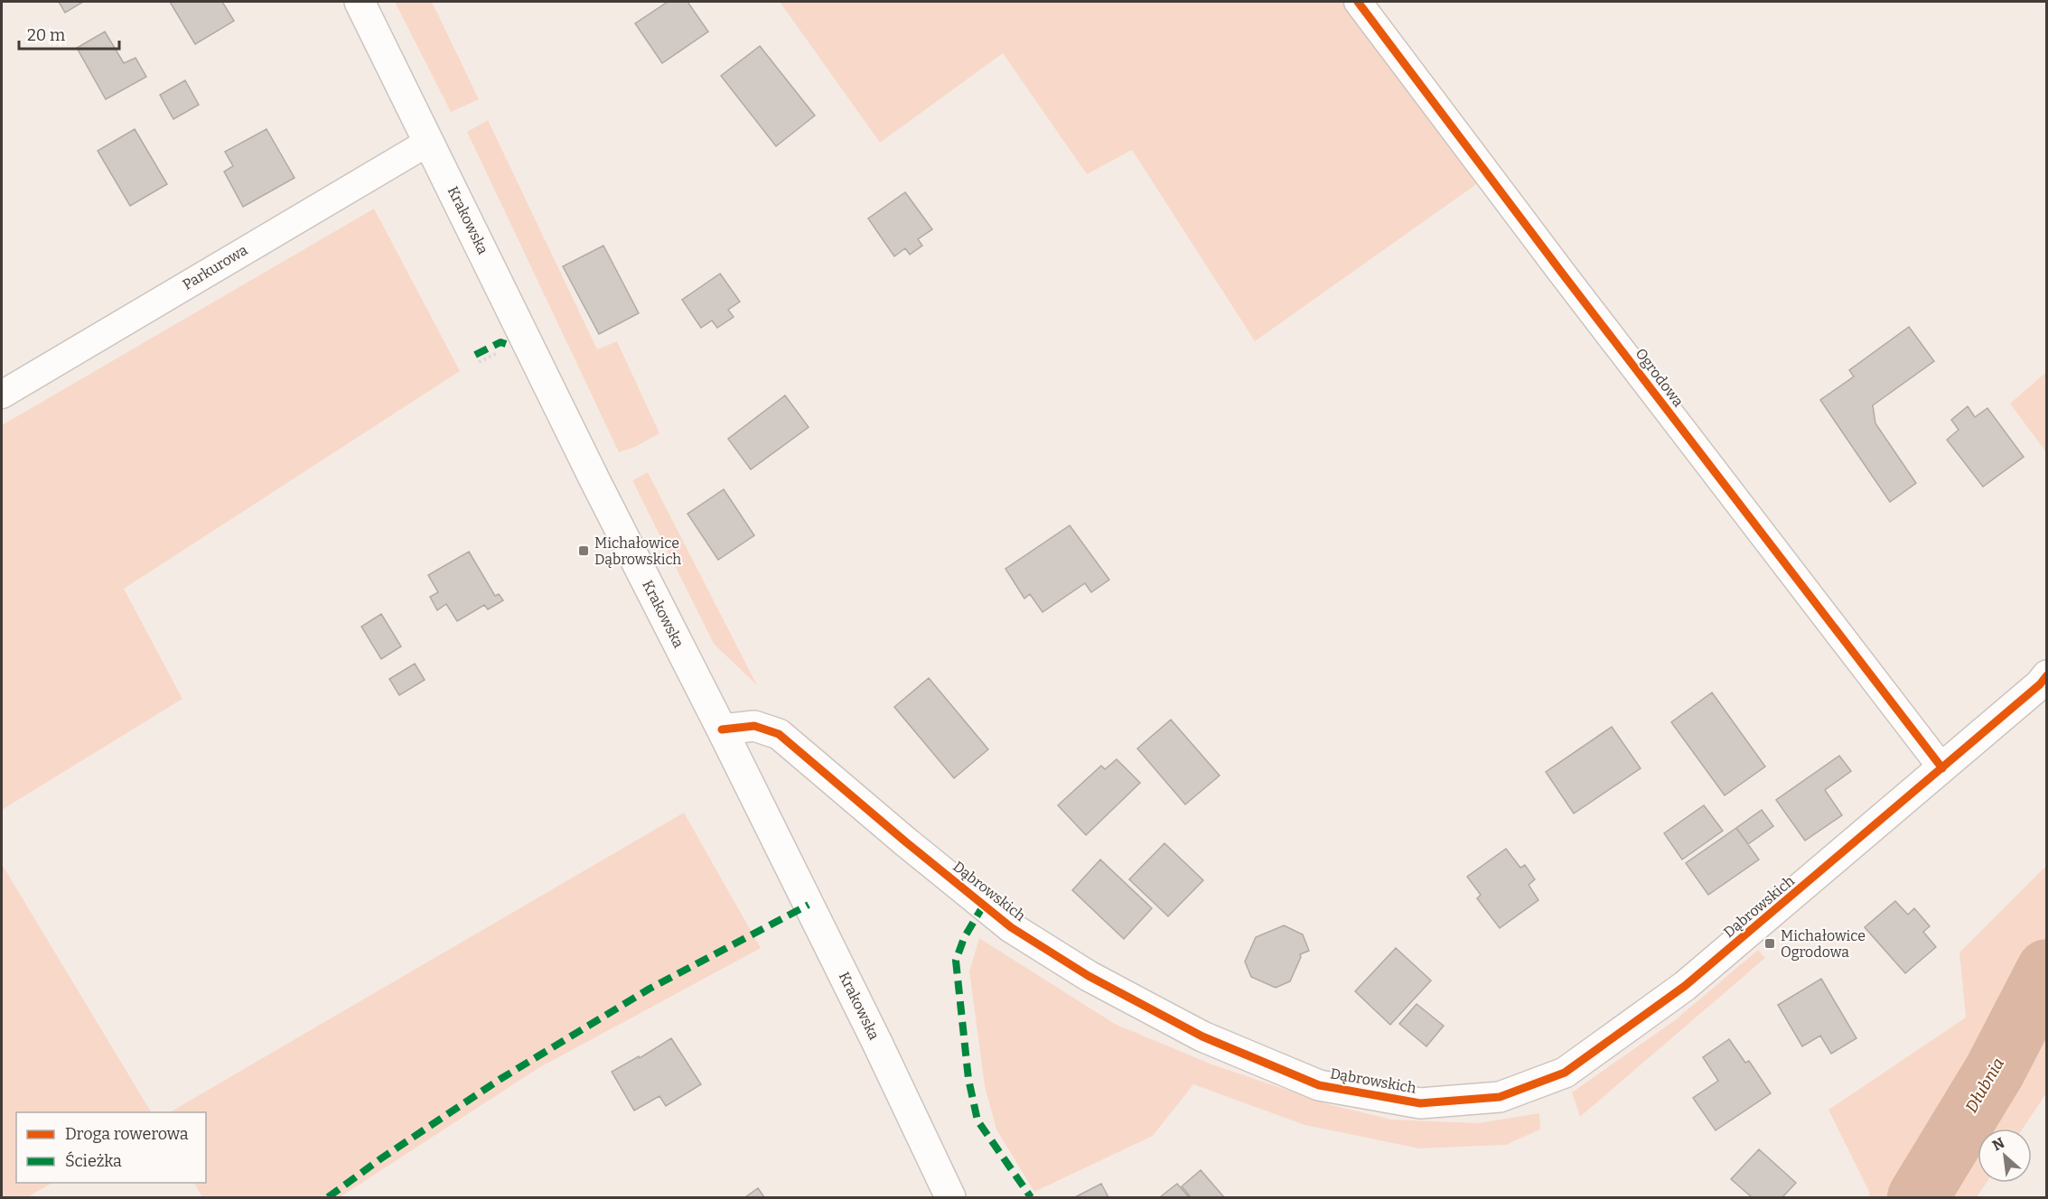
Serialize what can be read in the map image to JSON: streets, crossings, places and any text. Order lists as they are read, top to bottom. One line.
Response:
{"streets":{"street":["Krakowska","Parkurowa","Ogrodowa","Dąbrowskich"]},"crossings":[["Krakowska","Parkurowa"],["Krakowska","Dąbrowskich"],["Ogrodowa","Dąbrowskich"]],"water":["Dłubnia"],"places":{"transit":["Michałowice Dąbrowskich","Michałowice Ogrodowa"]},"legend":["Droga rowerowa","Ścieżka"],"scale_bar":"20 m","north":"top left"}
